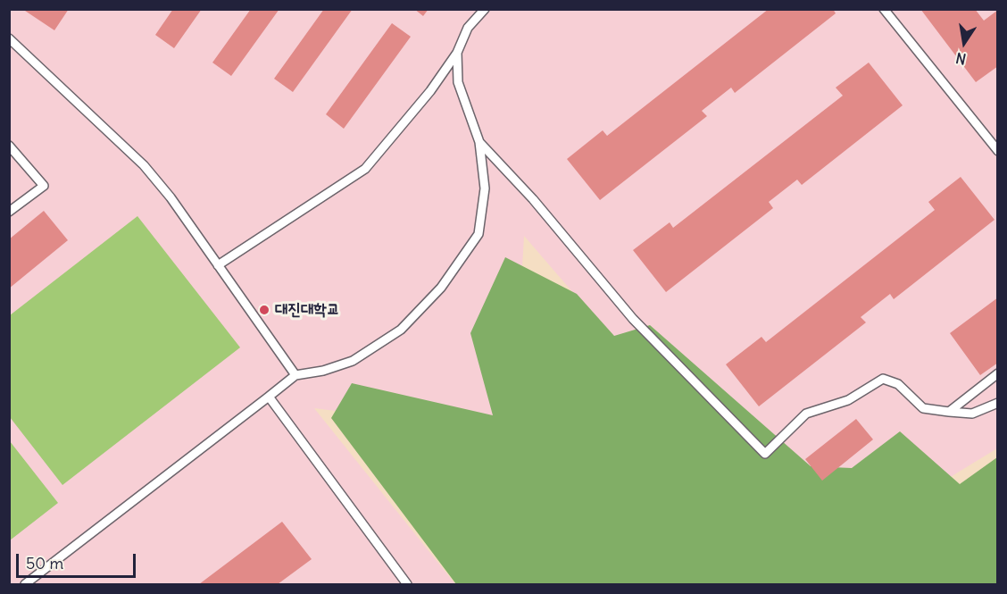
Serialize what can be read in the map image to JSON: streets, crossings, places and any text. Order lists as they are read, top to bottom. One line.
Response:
{"places":["대진대학교"],"scale_bar":"50 m","north":"bottom"}
